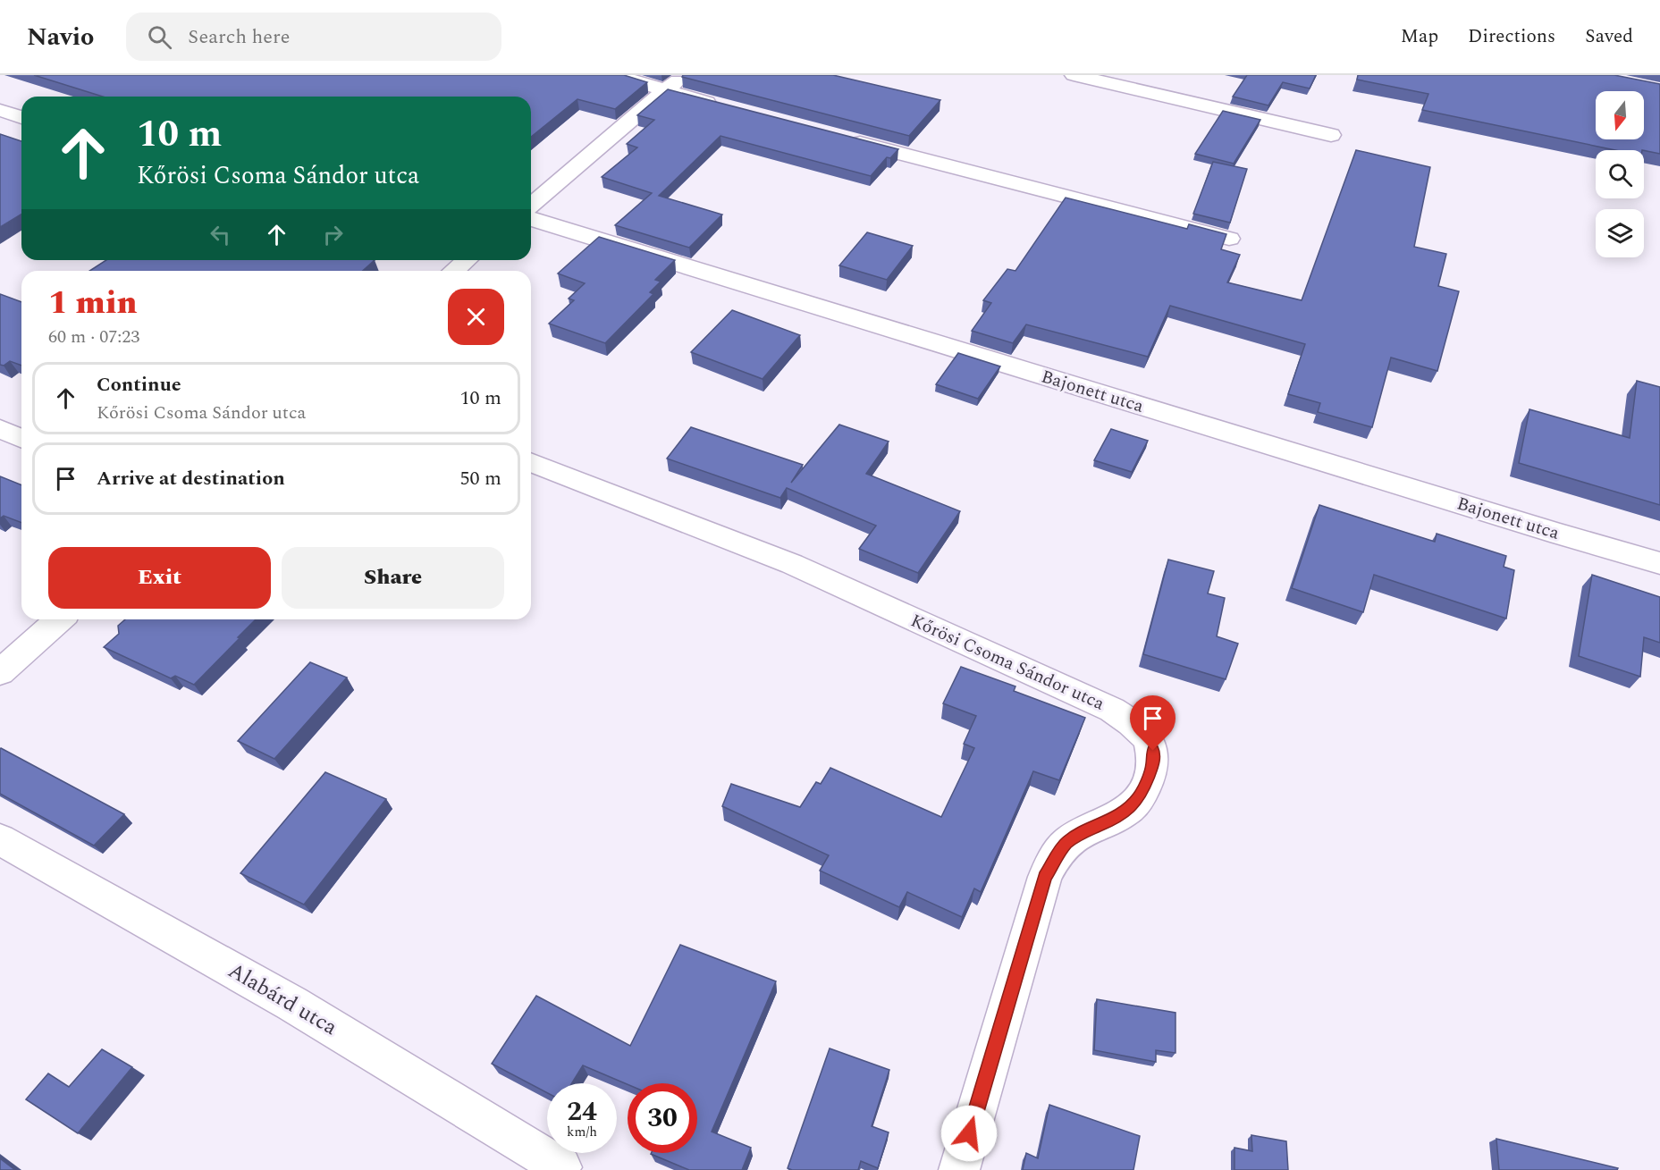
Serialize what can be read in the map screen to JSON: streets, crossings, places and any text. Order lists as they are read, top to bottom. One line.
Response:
{"streets":{"street":["Bajonett utca","Kőrösi Csoma Sándor utca","Alabárd utca"]},"north":"bottom","page":{"header":"Navio","search":"Search here","nav":["Map","Directions","Saved"],"turn":["10 m","Kőrösi Csoma Sándor utca"],"heading":["1 min","60 m · 07:23"],"list":[{"name":"Continue","note":"Kőrösi Csoma Sándor utca","value":"10 m"},{"name":"Arrive at destination","value":"50 m"}],"buttons":["Exit","Share"],"speed":"24 km/h","limit":"30"}}
